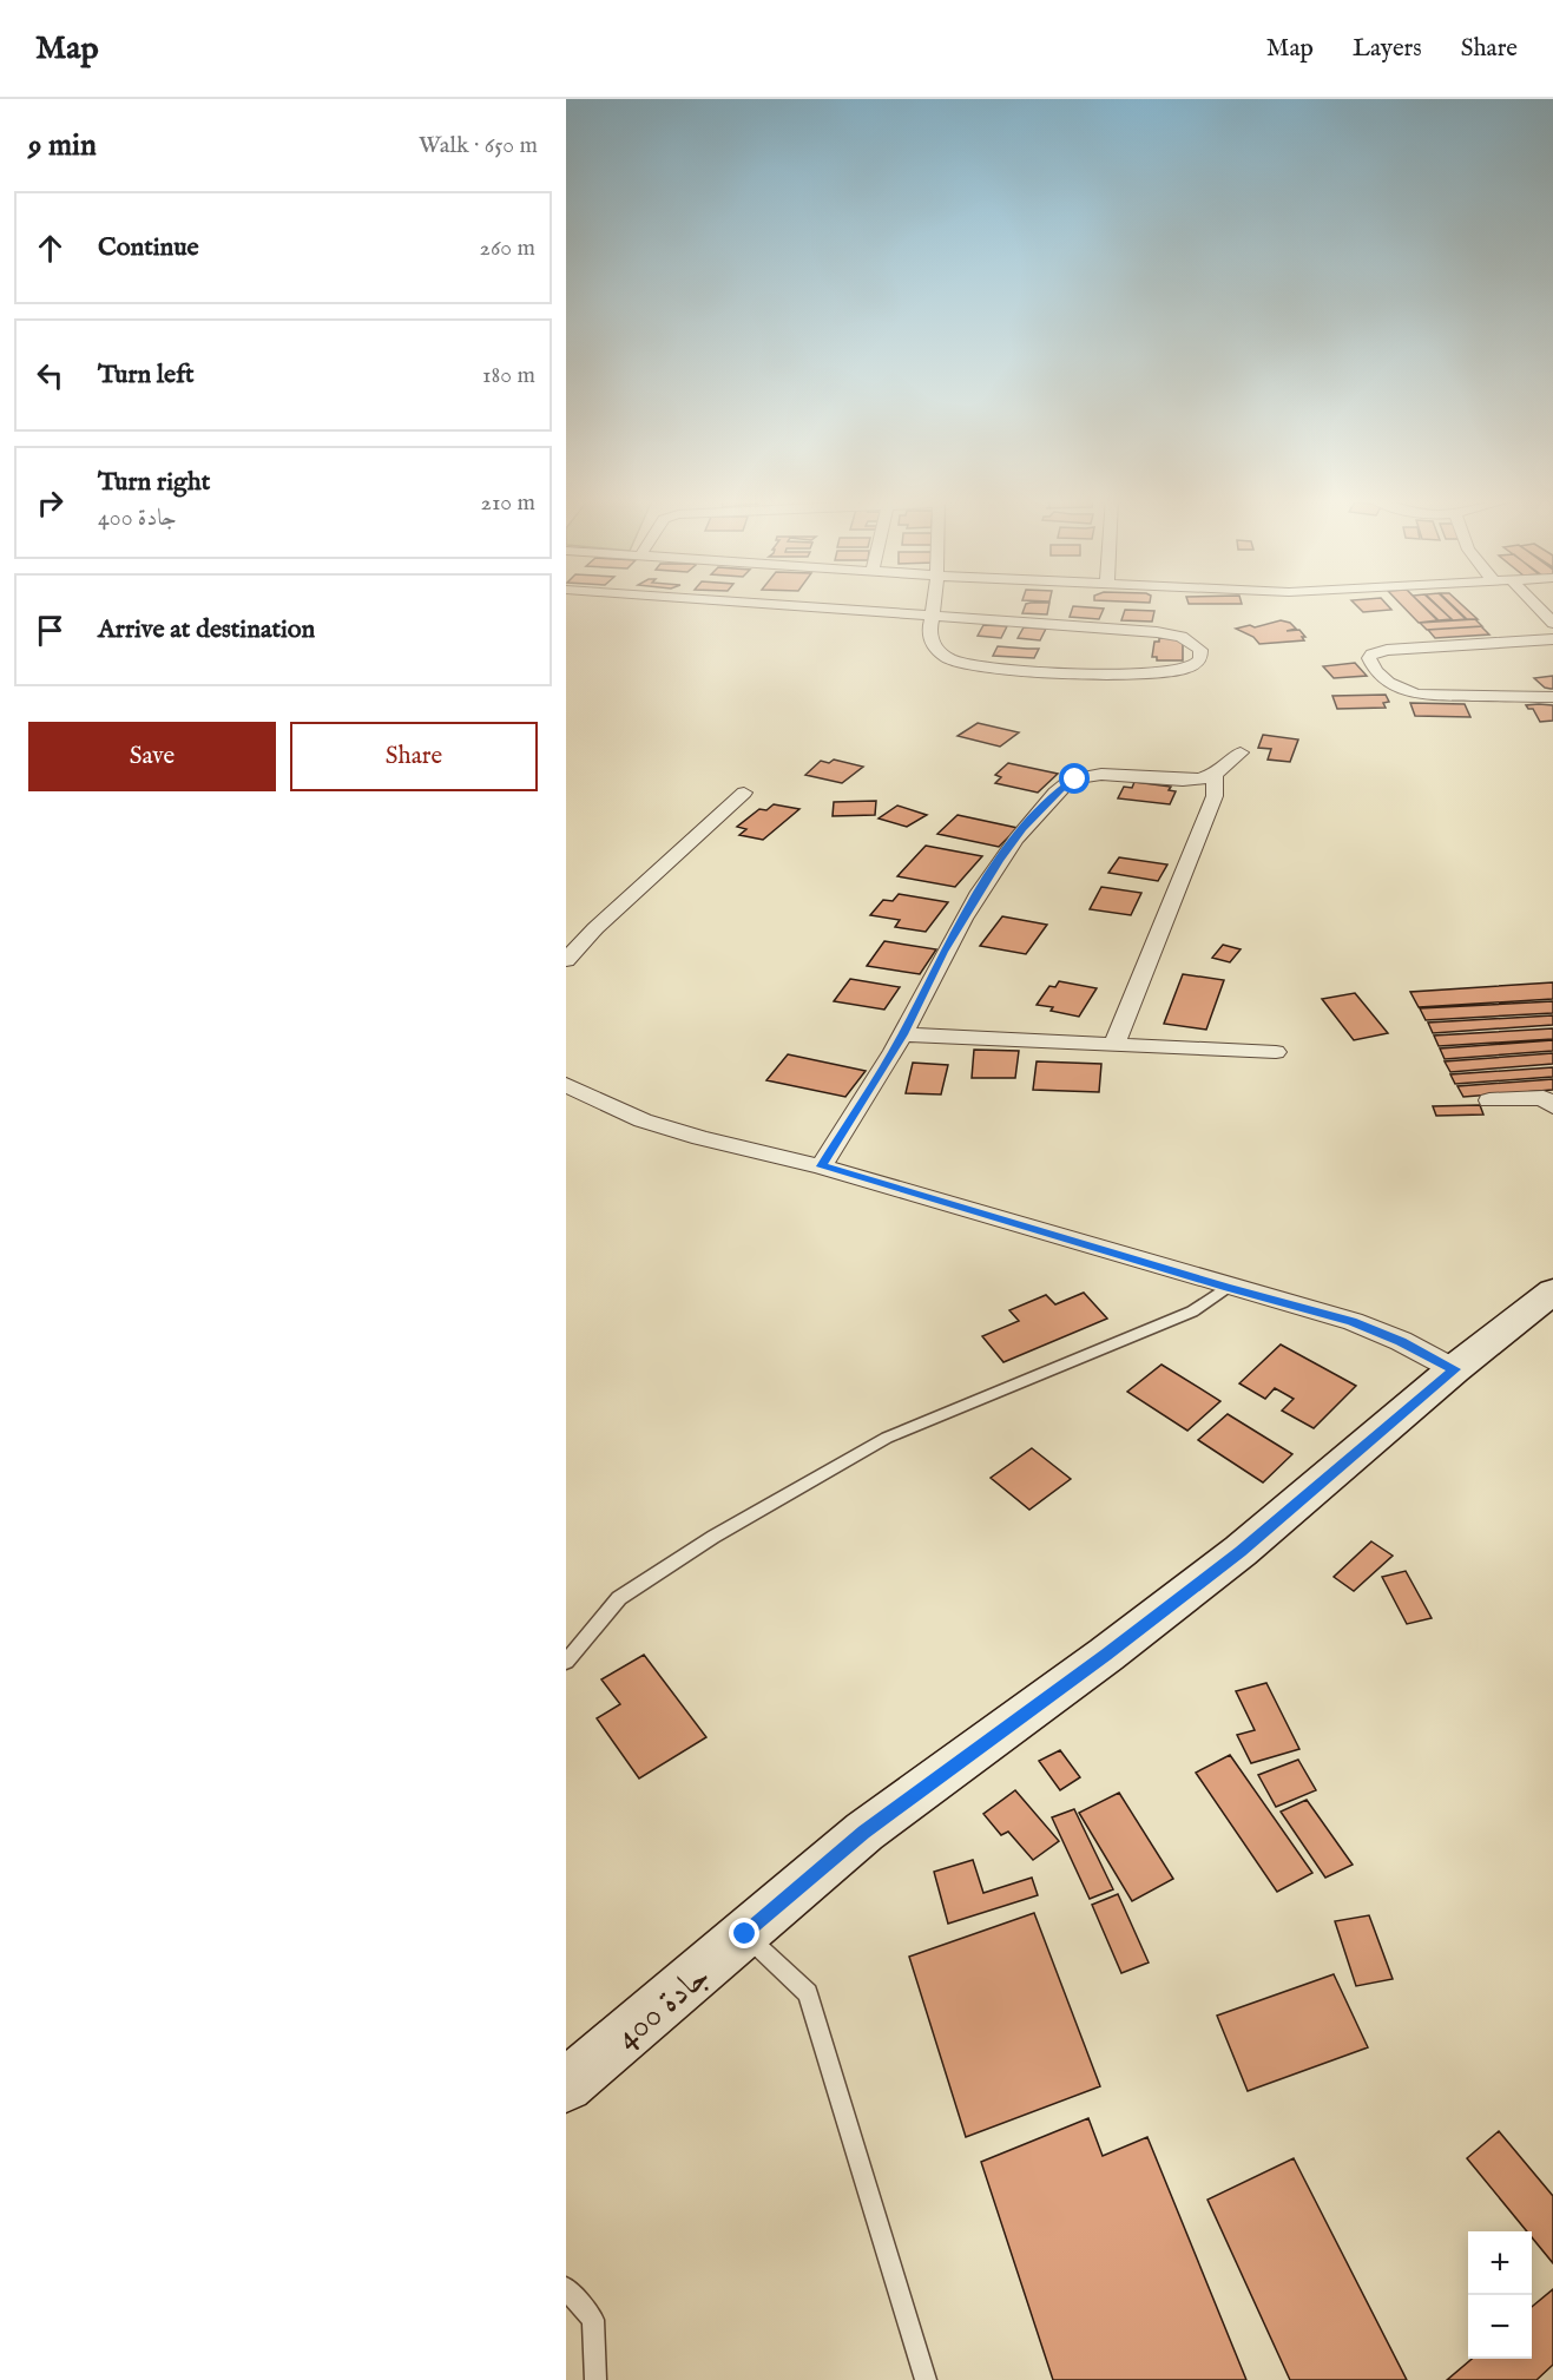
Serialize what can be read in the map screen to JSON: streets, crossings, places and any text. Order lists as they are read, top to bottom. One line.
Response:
{"streets":{"main road":["جادة 400"]},"page":{"header":"Map","nav":["Map","Layers","Share"],"heading":["9 min","Walk · 650 m"],"list":[["Continue","260 m"],["Turn left","180 m"],["Turn right","جادة 400","210 m"],"Arrive at destination"],"buttons":["Save","Share"],"map_buttons":["+","−"]}}
